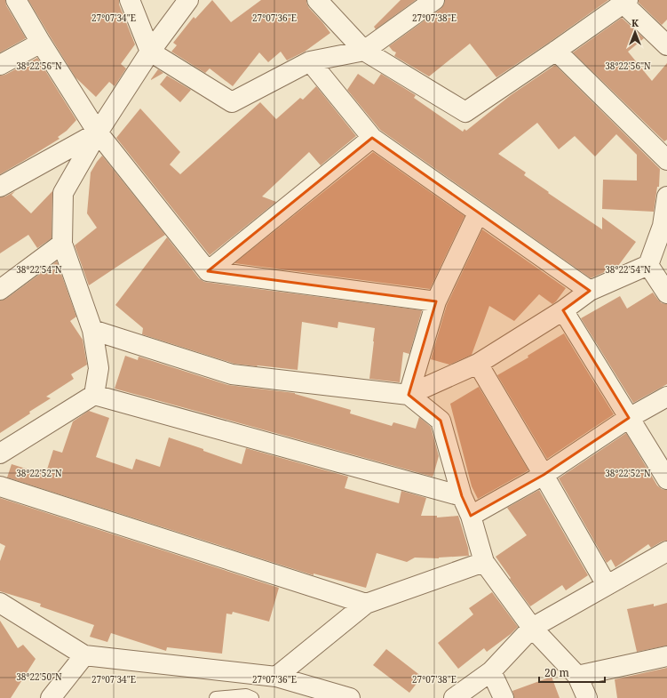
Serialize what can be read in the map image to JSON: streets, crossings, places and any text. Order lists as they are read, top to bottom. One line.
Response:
{"scale_bar":"20 m","north":"top","coordinates":["27°07'34\"E","27°07'36\"E","27°07'38\"E","38°22'56\"N","38°22'54\"N","38°22'52\"N","38°22'50\"N"]}
